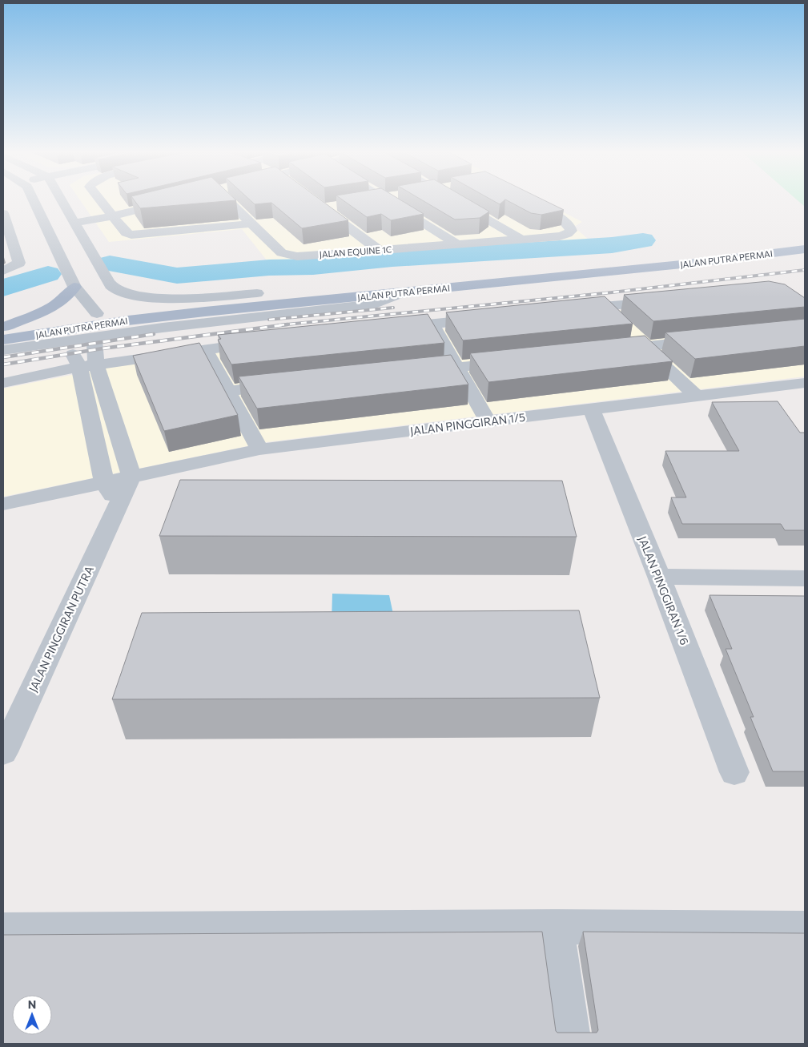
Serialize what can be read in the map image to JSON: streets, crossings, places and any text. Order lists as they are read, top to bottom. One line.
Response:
{"streets":{"main road":["JALAN PUTRA PERMAI"],"street":["JALAN EQUINE 1C","JALAN PINGGIRAN 1/5","JALAN PINGGIRAN 1/6","JALAN PINGGIRAN PUTRA"]},"crossings":[["JALAN PINGGIRAN 1/5","JALAN PINGGIRAN 1/6"],["JALAN PINGGIRAN 1/5","JALAN PINGGIRAN PUTRA"]],"north":"top"}
